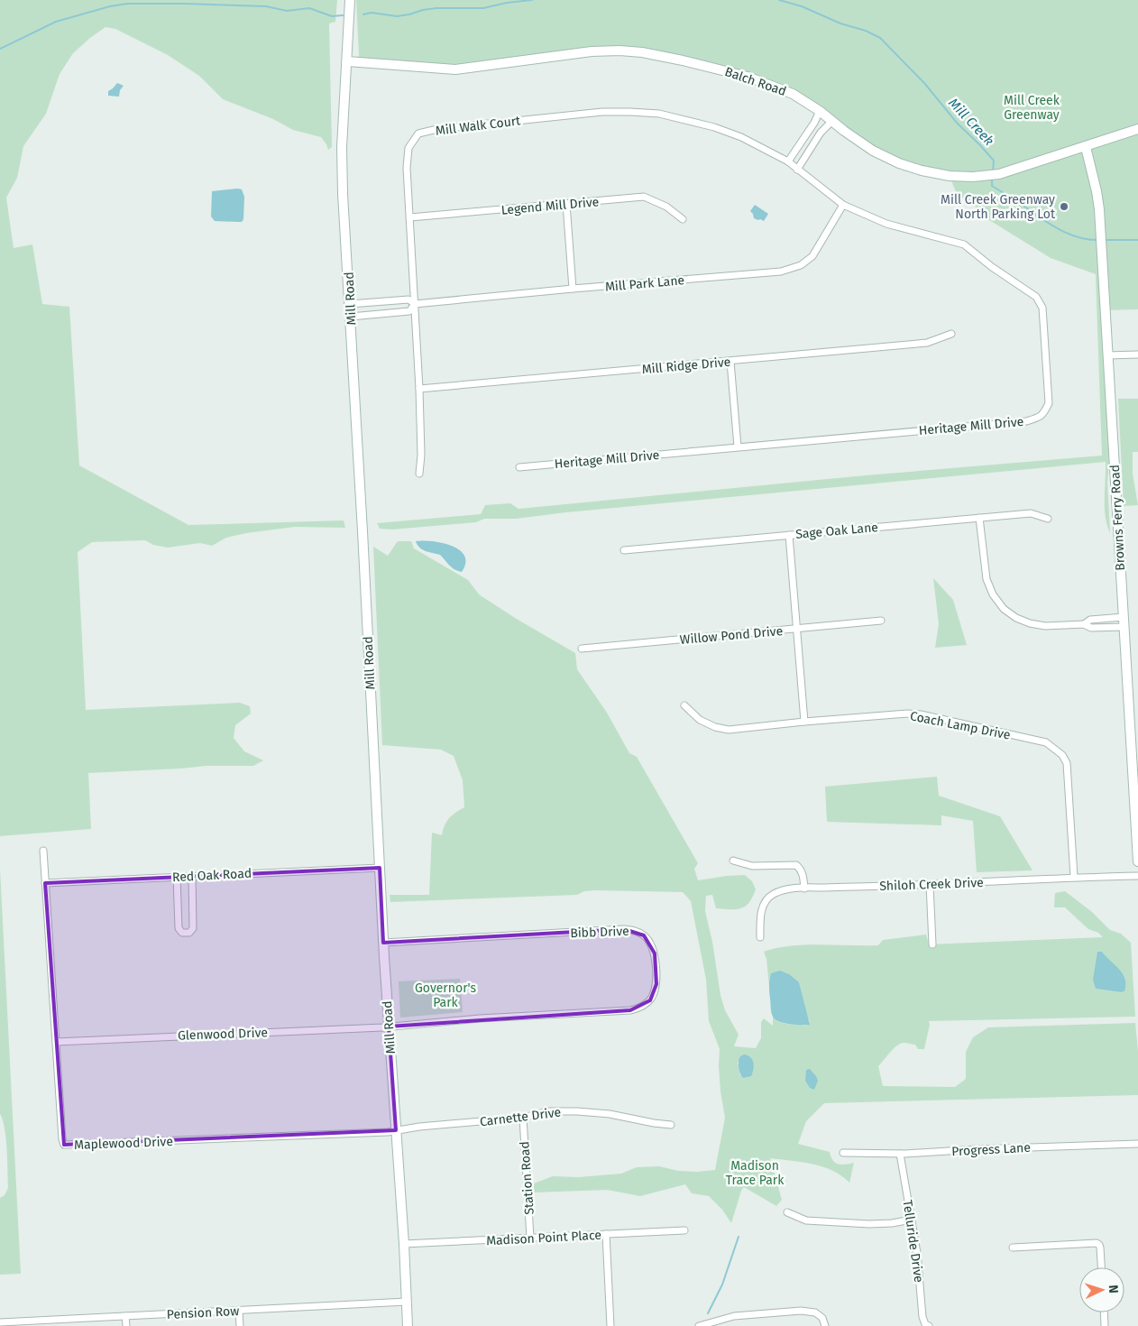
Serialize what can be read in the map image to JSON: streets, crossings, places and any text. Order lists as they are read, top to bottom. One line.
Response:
{"streets":{"street":["Balch Road","Mill Walk Court","Legend Mill Drive","Mill Park Lane","Mill Road","Mill Ridge Drive","Heritage Mill Drive","Browns Ferry Road","Sage Oak Lane","Willow Pond Drive","Coach Lamp Drive","Red Oak Road","Shiloh Creek Drive","Bibb Drive","Glenwood Drive","Carnette Drive","Maplewood Drive","Progress Lane","Station Road","Madison Point Place","Telluride Drive","Pension Row"]},"crossings":[["Balch Road","Mill Road"],["Balch Road","Browns Ferry Road"],["Mill Walk Court","Legend Mill Drive"],["Mill Walk Court","Mill Park Lane"],["Mill Walk Court","Mill Ridge Drive"],["Mill Walk Court","Heritage Mill Drive"],["Mill Park Lane","Mill Road"],["Mill Park Lane","Heritage Mill Drive"],["Mill Road","Red Oak Road"],["Mill Road","Bibb Drive"],["Mill Road","Glenwood Drive"],["Mill Road","Carnette Drive"],["Mill Road","Maplewood Drive"],["Mill Road","Madison Point Place"],["Mill Road","Pension Row"],["Coach Lamp Drive","Shiloh Creek Drive"],["Red Oak Road","Maplewood Drive"],["Bibb Drive","Glenwood Drive"],["Glenwood Drive","Maplewood Drive"],["Carnette Drive","Maplewood Drive"],["Carnette Drive","Station Road"],["Progress Lane","Telluride Drive"],["Station Road","Madison Point Place"]],"water":["Mill Creek"],"parks":["Mill Creek Greenway","Governor's Park","Madison Trace Park"],"places":["Mill Creek Greenway North Parking Lot"],"north":"right"}
